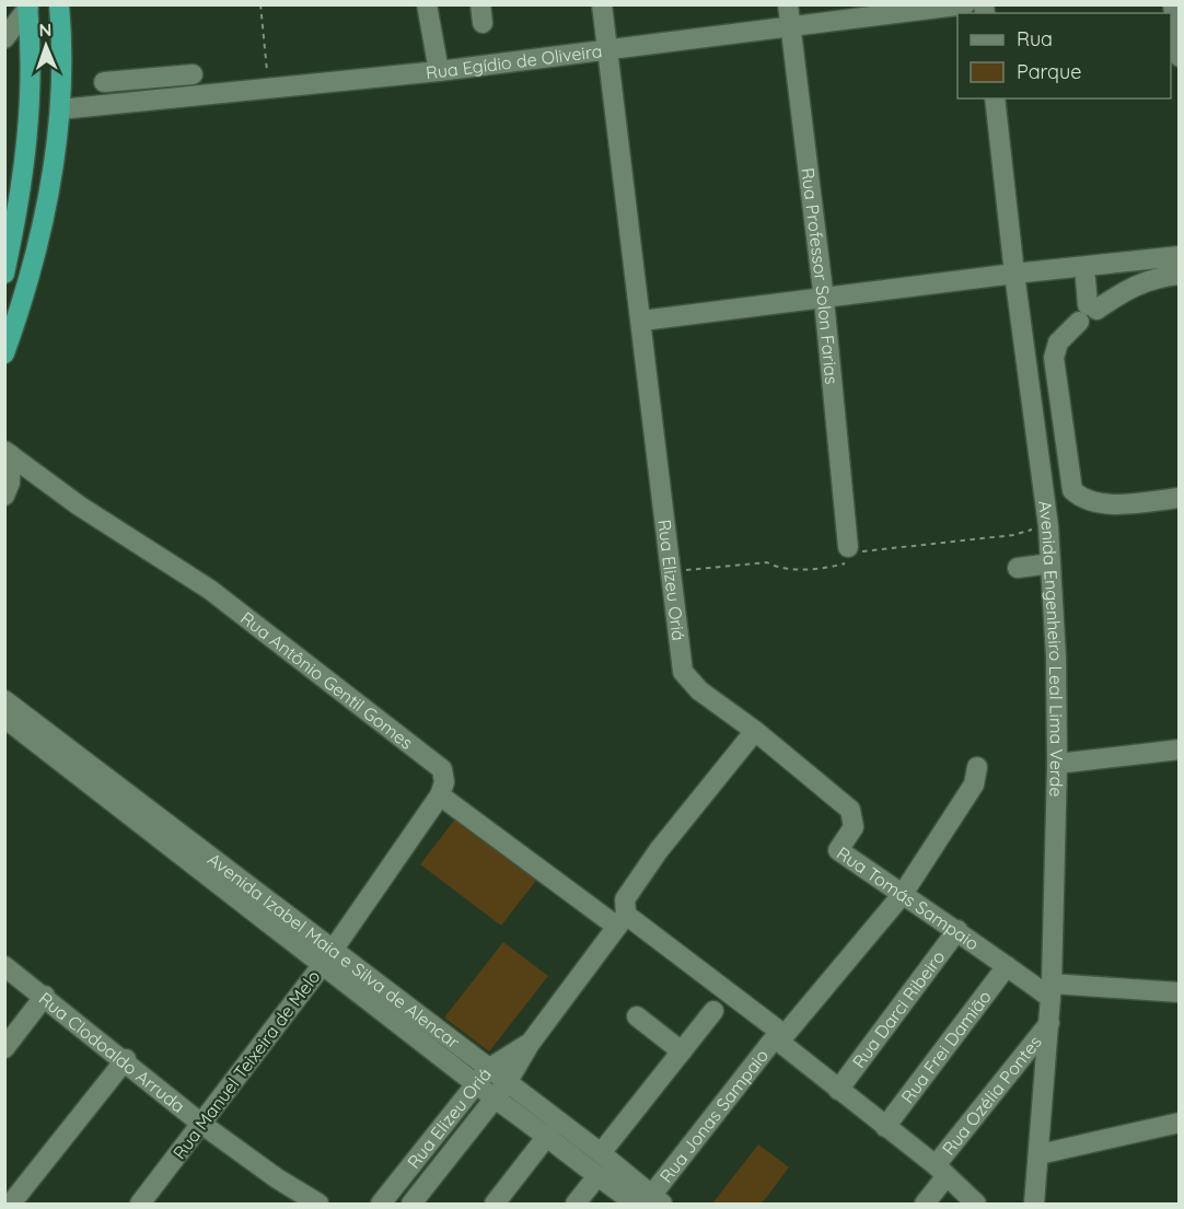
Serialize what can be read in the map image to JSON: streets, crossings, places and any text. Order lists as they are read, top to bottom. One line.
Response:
{"streets":{"street":["Rua Egídio de Oliveira","Rua Professor Solon Farias","Rua Elizeu Oriá","Avenida Engenheiro Leal Lima Verde","Rua Antônio Gentil Gomes","Rua Tomás Sampaio","Avenida Izabel Maia e Silva de Alencar","Rua Darci Ribeiro","Rua Frei Damião","Rua Clodoaldo Arruda","Rua Manuel Teixeira de Melo","Rua Ozélia Pontes","Rua Jonas Sampaio"]},"crossings":[["Rua Egídio de Oliveira","Rua Professor Solon Farias"],["Rua Egídio de Oliveira","Rua Elizeu Oriá"],["Rua Elizeu Oriá","Rua Tomás Sampaio"],["Rua Elizeu Oriá","Avenida Izabel Maia e Silva de Alencar"],["Avenida Engenheiro Leal Lima Verde","Rua Tomás Sampaio"],["Avenida Engenheiro Leal Lima Verde","Rua Ozélia Pontes"],["Rua Antônio Gentil Gomes","Rua Manuel Teixeira de Melo"],["Rua Tomás Sampaio","Rua Darci Ribeiro"],["Rua Tomás Sampaio","Rua Frei Damião"],["Rua Tomás Sampaio","Rua Jonas Sampaio"],["Avenida Izabel Maia e Silva de Alencar","Rua Manuel Teixeira de Melo"],["Avenida Izabel Maia e Silva de Alencar","Rua Jonas Sampaio"],["Rua Clodoaldo Arruda","Rua Manuel Teixeira de Melo"]],"legend":["Rua","Parque"],"north":"top"}
